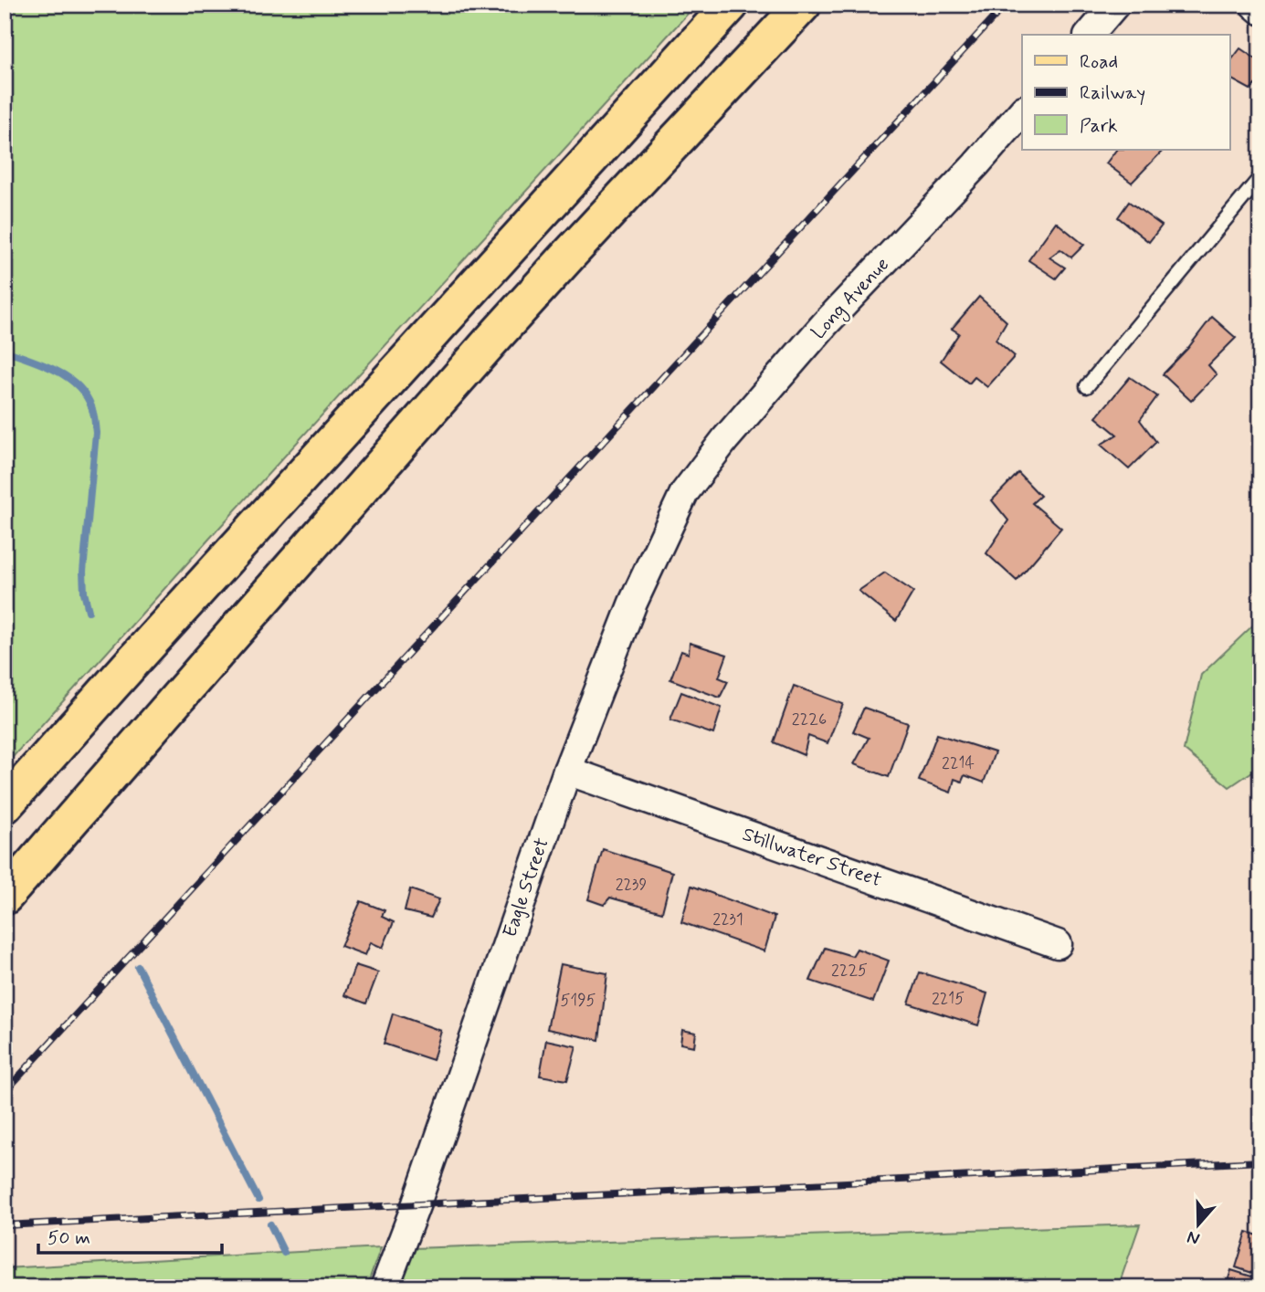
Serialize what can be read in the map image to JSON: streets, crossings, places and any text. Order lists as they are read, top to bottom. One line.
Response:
{"streets":{"street":["Long Avenue","Stillwater Street","Eagle Street"]},"crossings":[["Long Avenue","Eagle Street"],["Stillwater Street","Eagle Street"]],"house_numbers":["2226","2214","2239","2231","2225","2215","5195"],"legend":["Road","Railway","Park"],"scale_bar":"50 m","north":"bottom"}
